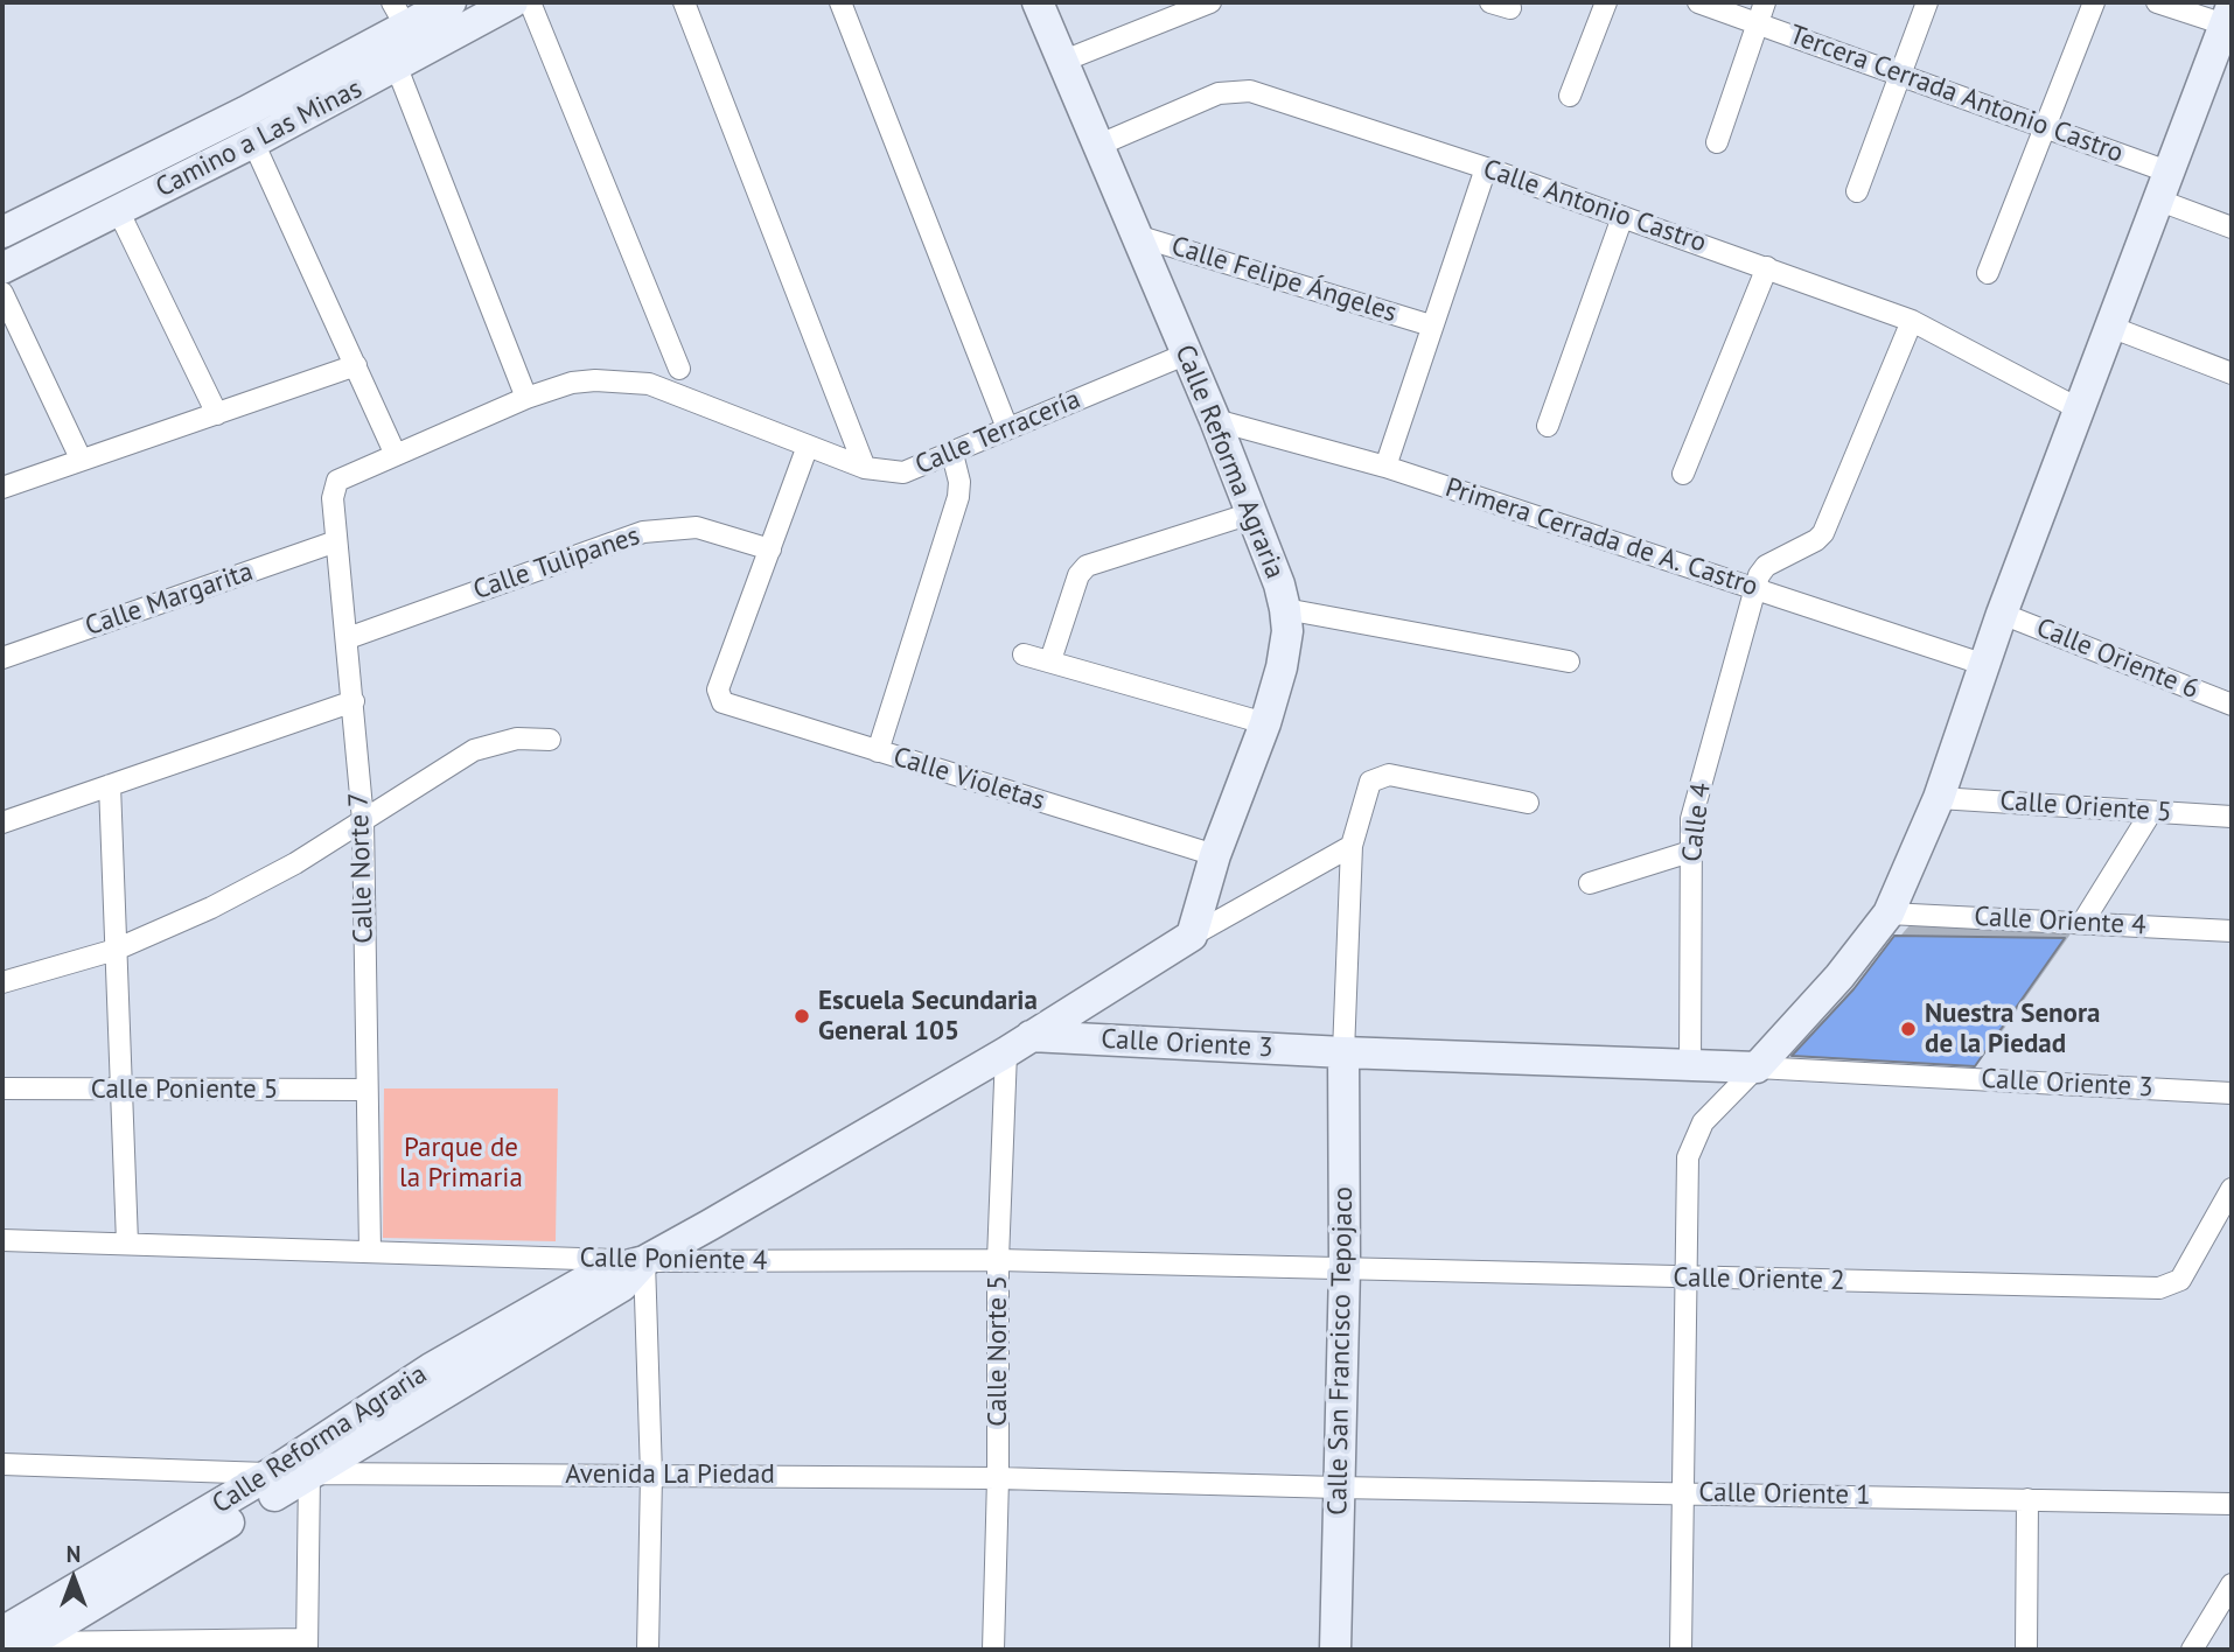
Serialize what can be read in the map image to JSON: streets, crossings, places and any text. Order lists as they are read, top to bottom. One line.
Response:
{"streets":{"main road":["Camino a Las Minas","Calle Reforma Agraria","Calle Oriente 3","Calle San Francisco Tepojaco"],"street":["Tercera Cerrada Antonio Castro","Calle Antonio Castro","Calle Felipe Ángeles","Calle Terracería","Primera Cerrada de A. Castro","Calle Tulipanes","Calle Margarita","Calle Oriente 6","Calle Violetas","Calle Oriente 5","Calle 4","Calle Norte 7","Calle Oriente 4","Calle Poniente 5","Calle Poniente 4","Calle Oriente 2","Calle Norte 5","Avenida La Piedad","Calle Oriente 1"]},"crossings":[["Calle Antonio Castro","Calle Reforma Agraria"],["Calle Felipe Ángeles","Calle Reforma Agraria"],["Calle Terracería","Calle Reforma Agraria"],["Calle Terracería","Calle Norte 7"],["Calle Reforma Agraria","Primera Cerrada de A. Castro"],["Calle Reforma Agraria","Calle Violetas"],["Calle Reforma Agraria","Calle Oriente 3"],["Calle Reforma Agraria","Calle Poniente 4"],["Calle Reforma Agraria","Calle Norte 5"],["Calle Reforma Agraria","Avenida La Piedad"],["Primera Cerrada de A. Castro","Calle 4"],["Calle Tulipanes","Calle Violetas"],["Calle Tulipanes","Calle Norte 7"],["Calle Margarita","Calle Norte 7"],["Calle 4","Calle Oriente 3"],["Calle Norte 7","Calle Poniente 5"],["Calle Norte 7","Calle Poniente 4"],["Calle Oriente 3","Calle Norte 5"],["Calle Oriente 3","Calle San Francisco Tepojaco"],["Calle Poniente 4","Calle Oriente 2"],["Calle Poniente 4","Calle Norte 5"],["Calle Poniente 4","Calle San Francisco Tepojaco"],["Calle Oriente 2","Calle San Francisco Tepojaco"],["Calle Norte 5","Avenida La Piedad"],["Calle San Francisco Tepojaco","Avenida La Piedad"],["Calle San Francisco Tepojaco","Calle Oriente 1"],["Avenida La Piedad","Calle Oriente 1"]],"parks":["Parque de la Primaria"],"places":["Escuela Secundaria General 105","Nuestra Senora de la Piedad"],"north":"top"}
